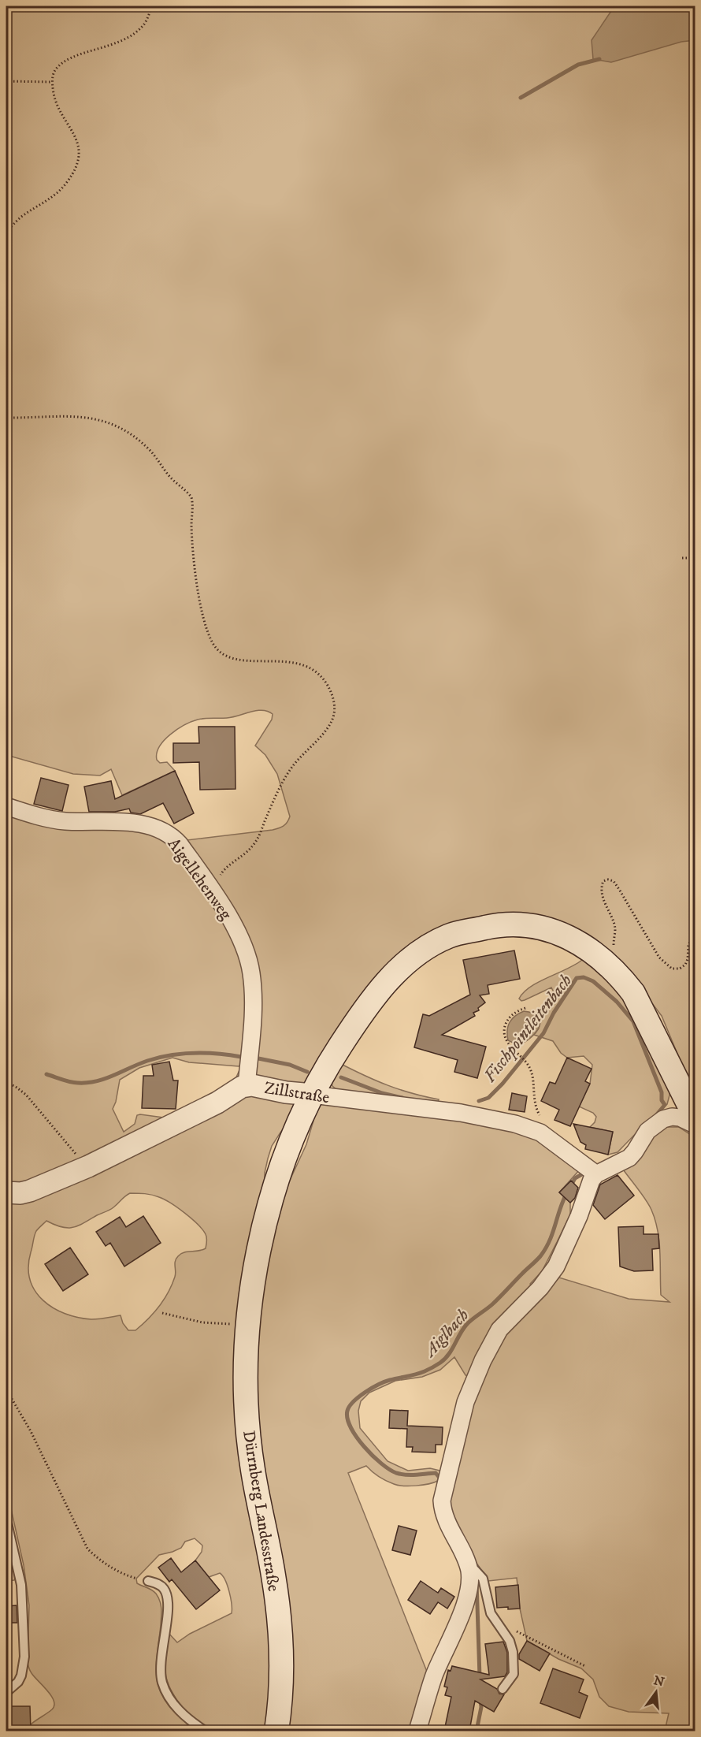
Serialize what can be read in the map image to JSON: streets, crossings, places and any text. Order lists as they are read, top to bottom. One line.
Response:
{"streets":{"main road":["Dürrnberg Landesstraße"],"street":["Aigellehenweg","Zillstraße"]},"crossings":[["Aigellehenweg","Zillstraße"],["Zillstraße","Dürrnberg Landesstraße"]],"water":["Fischpointleitenbach","Aiglbach"],"north":"top"}
